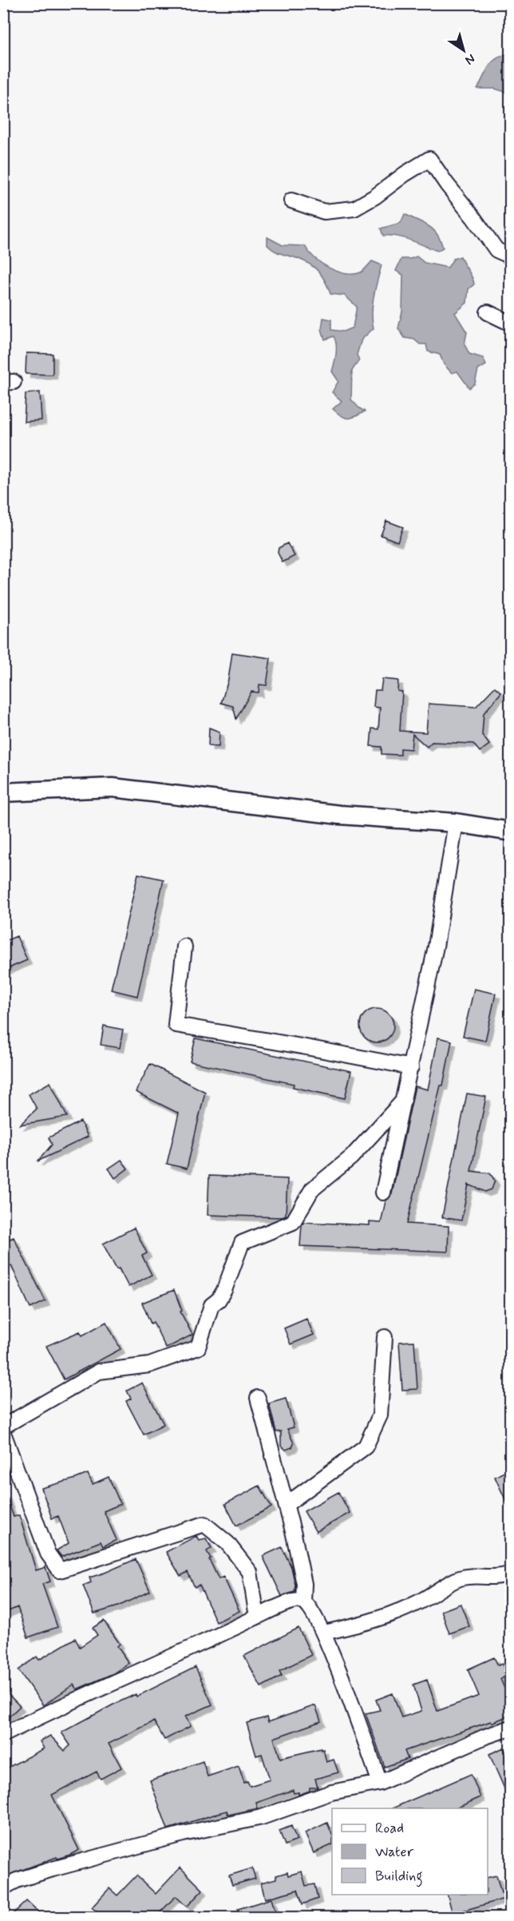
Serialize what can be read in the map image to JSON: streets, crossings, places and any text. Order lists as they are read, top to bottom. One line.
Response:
{"legend":["Road","Water","Building"],"north":"bottom right"}
